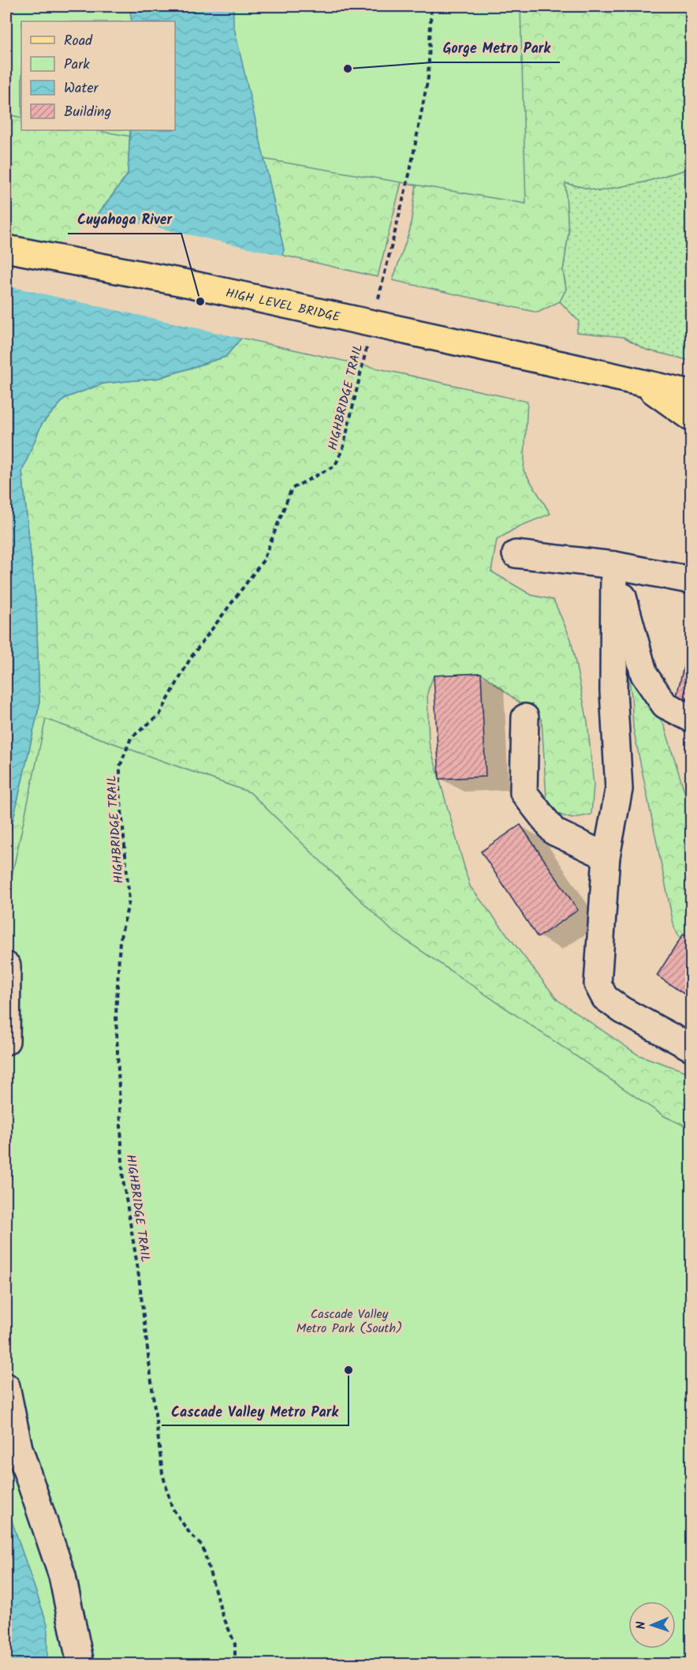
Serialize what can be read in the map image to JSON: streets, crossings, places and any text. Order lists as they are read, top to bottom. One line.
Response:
{"streets":{"main road":["HIGH LEVEL BRIDGE"],"path":["HIGHBRIDGE TRAIL"]},"parks":["Cascade Valley Metro Park (South)"],"places":["Gorge Metro Park","Cuyahoga River","Cascade Valley Metro Park"],"legend":["Road","Park","Water","Building"],"north":"left"}
